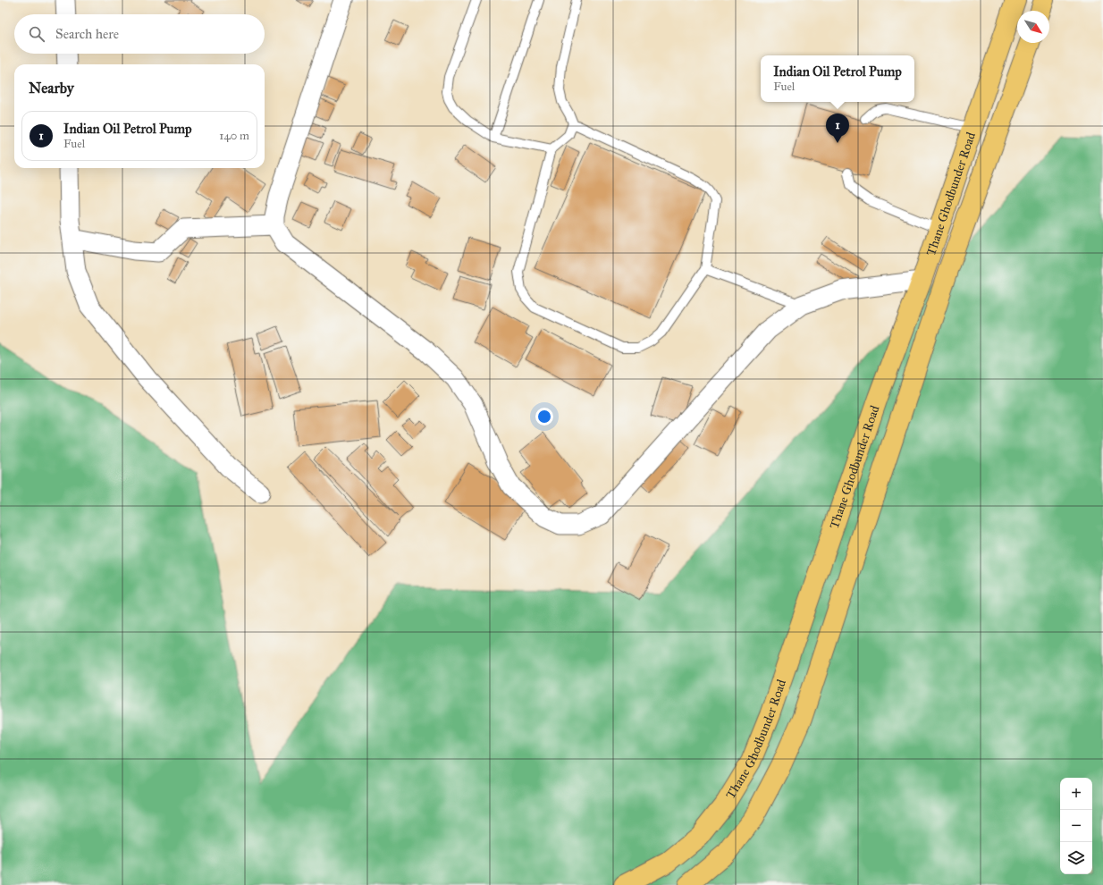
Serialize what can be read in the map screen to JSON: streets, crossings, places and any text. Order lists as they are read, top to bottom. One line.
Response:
{"streets":{"main road":["Thane Ghodbunder Road"]},"north":"bottom right","page":{"search":"Search here","popup":["Indian Oil Petrol Pump","Fuel"],"heading":"Nearby","list":[{"mark":"1","name":"Indian Oil Petrol Pump","note":"Fuel","value":"140 m"}],"pins":"1","map_buttons":["+","−"]}}
